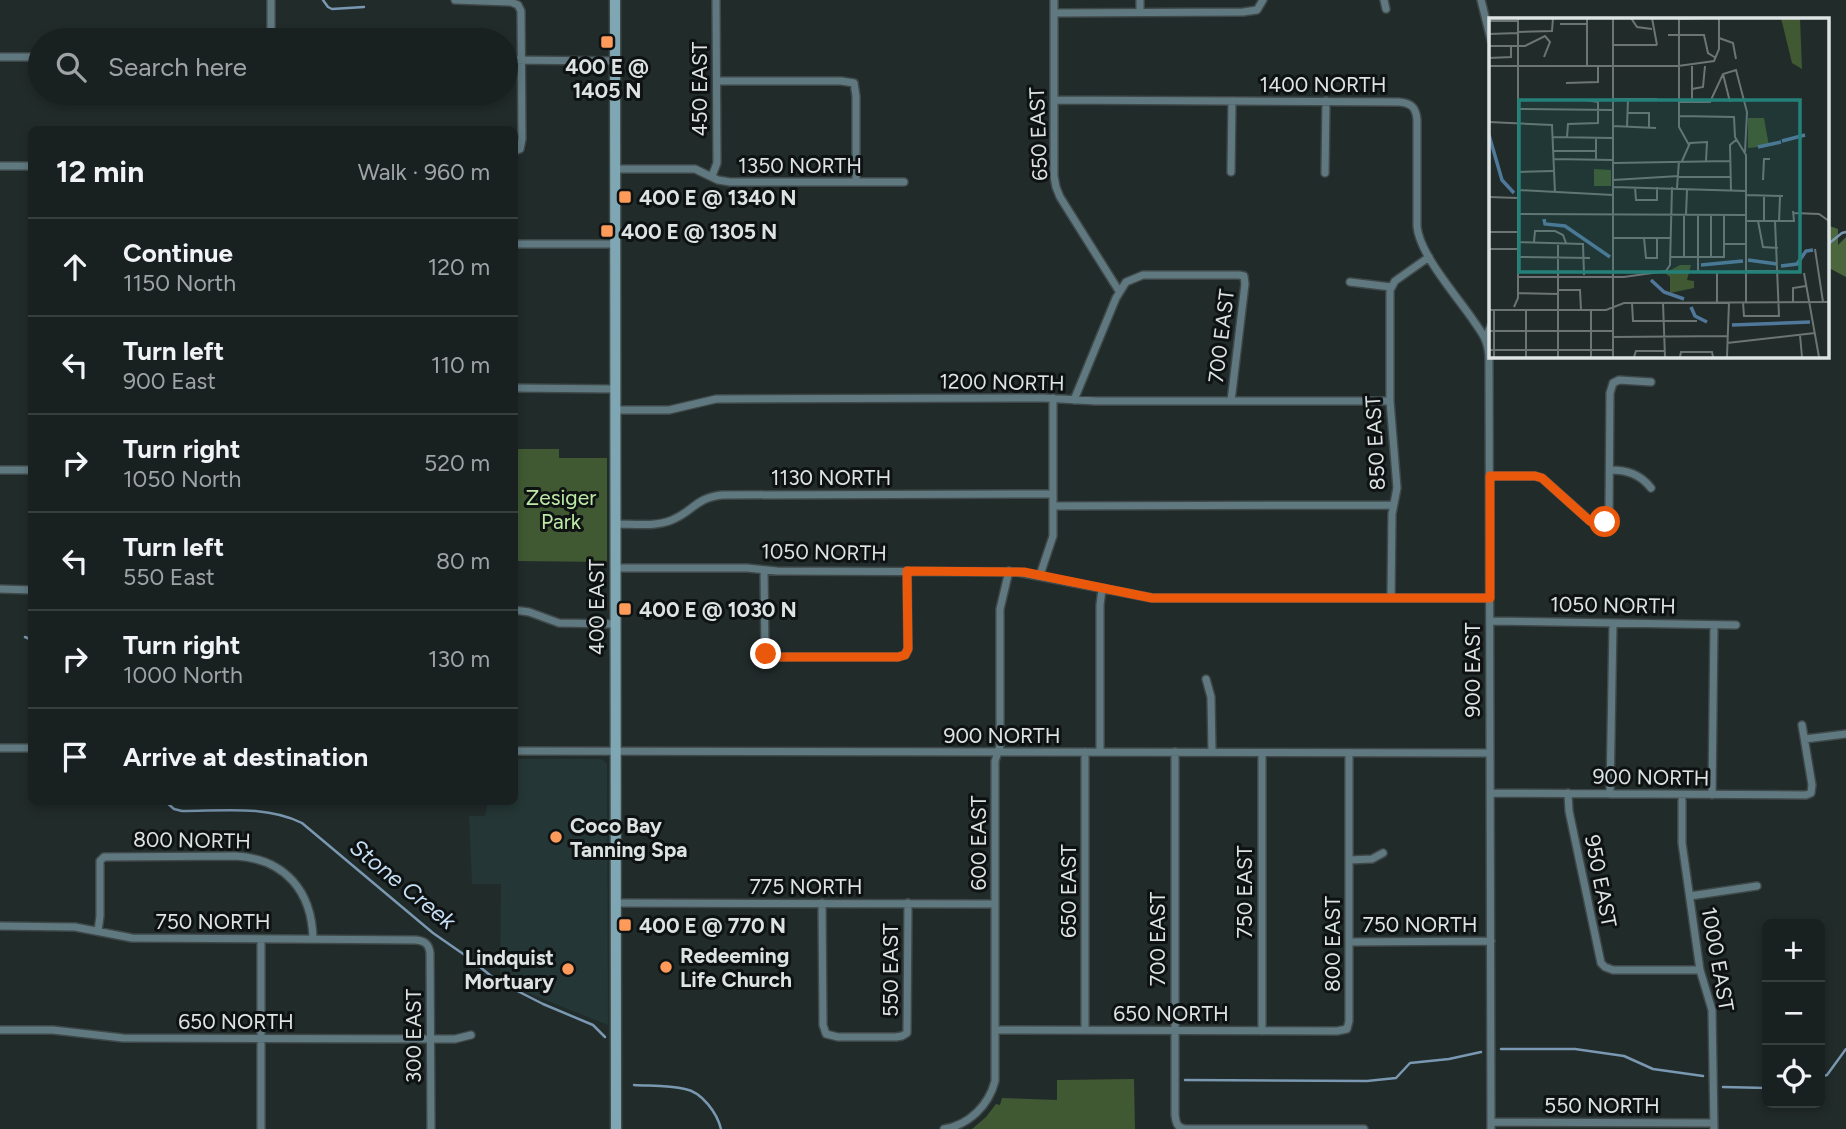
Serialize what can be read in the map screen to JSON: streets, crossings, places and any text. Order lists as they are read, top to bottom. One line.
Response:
{"streets":{"main road":["400 EAST"],"street":["1400 NORTH","450 EAST","650 EAST","1350 NORTH","700 EAST","1200 NORTH","850 EAST","1130 NORTH","1050 NORTH","900 EAST","900 NORTH","800 NORTH","600 EAST","950 EAST","775 NORTH","750 EAST","750 NORTH","800 EAST","1000 EAST","550 EAST","650 NORTH","300 EAST","550 NORTH"]},"crossings":[["1400 NORTH","650 EAST"],["450 EAST","1350 NORTH"],["650 EAST","700 EAST"],["650 EAST","900 NORTH"],["650 EAST","650 NORTH"],["1350 NORTH","400 EAST"],["700 EAST","1200 NORTH"],["700 EAST","900 NORTH"],["700 EAST","650 NORTH"],["1200 NORTH","850 EAST"],["1200 NORTH","400 EAST"],["850 EAST","1050 NORTH"],["1130 NORTH","400 EAST"],["1050 NORTH","400 EAST"],["1050 NORTH","900 EAST"],["1050 NORTH","600 EAST"],["400 EAST","900 NORTH"],["400 EAST","775 NORTH"],["900 EAST","900 NORTH"],["900 EAST","750 NORTH"],["900 EAST","550 NORTH"],["900 NORTH","600 EAST"],["900 NORTH","950 EAST"],["900 NORTH","750 EAST"],["900 NORTH","800 EAST"],["900 NORTH","1000 EAST"],["800 NORTH","750 NORTH"],["600 EAST","775 NORTH"],["600 EAST","650 NORTH"],["950 EAST","1000 EAST"],["775 NORTH","550 EAST"],["750 EAST","650 NORTH"],["750 NORTH","800 EAST"],["750 NORTH","300 EAST"],["800 EAST","650 NORTH"],["1000 EAST","550 NORTH"],["650 NORTH","300 EAST"]],"water":["Stone Creek"],"parks":["Zesiger Park"],"places":{"transit":["400 E @ 1405 N","400 E @ 1340 N","400 E @ 1305 N","400 E @ 1030 N","400 E @ 770 N"],"other":["Coco Bay Tanning Spa","Redeeming Life Church","Lindquist Mortuary"]},"page":{"search":"Search here","heading":["12 min","Walk · 960 m"],"list":[["Continue","1150 North","120 m"],["Turn left","900 East","110 m"],["Turn right","1050 North","520 m"],["Turn left","550 East","80 m"],["Turn right","1000 North","130 m"],"Arrive at destination"],"map_buttons":["+","−"]}}
